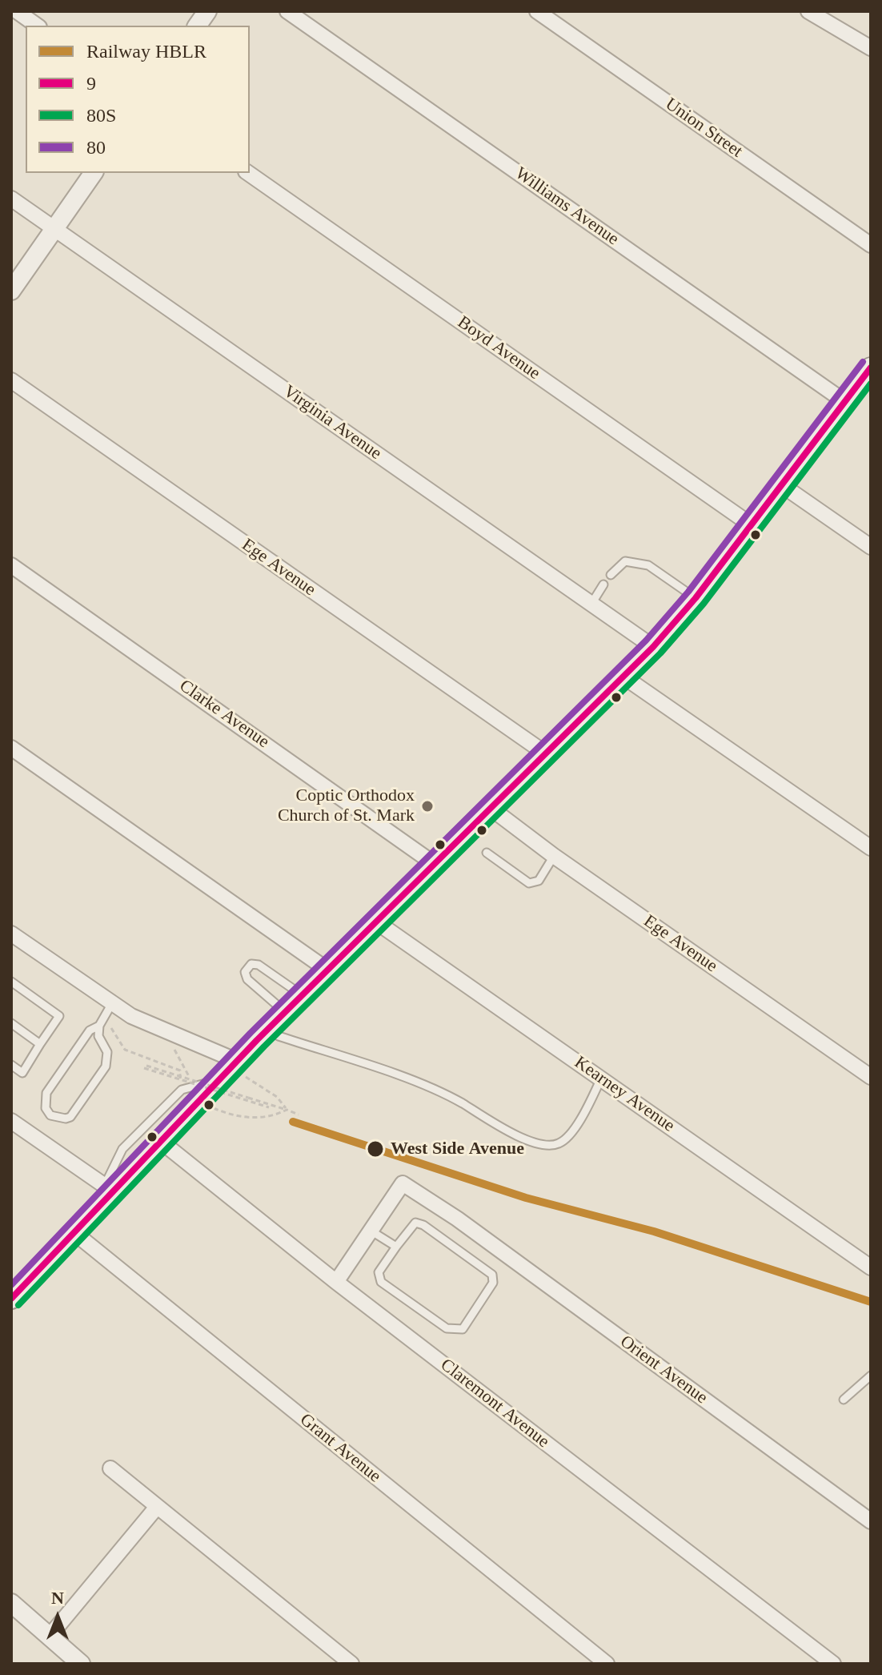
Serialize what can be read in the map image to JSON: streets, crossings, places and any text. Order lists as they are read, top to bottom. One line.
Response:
{"streets":{"street":["Union Street","Williams Avenue","Boyd Avenue","Virginia Avenue","Ege Avenue","Clarke Avenue","Kearney Avenue","Orient Avenue","Claremont Avenue","Grant Avenue"]},"places":["Coptic Orthodox Church of St. Mark","West Side Avenue"],"lines":["transit line 80","transit line 9","transit line 80S","rail line HBLR"],"legend":["Railway HBLR","9","80S","80"],"north":"top"}
